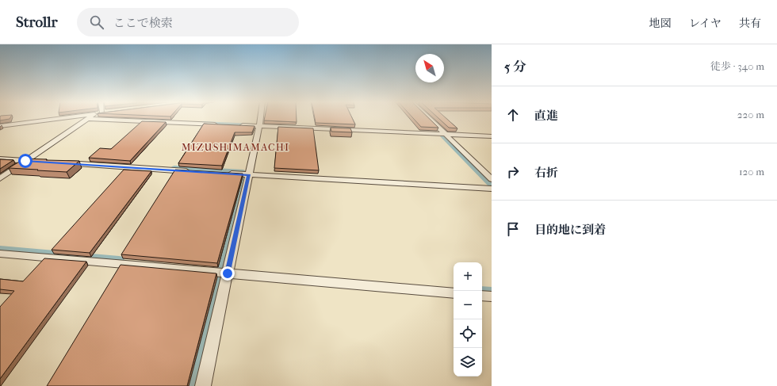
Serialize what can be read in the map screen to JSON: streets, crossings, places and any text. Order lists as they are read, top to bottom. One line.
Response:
{"districts":["MIZUSHIMAMACHI"],"north":"top left","page":{"header":"Strollr","search":"ここで検索","nav":["地図","レイヤ","共有"],"heading":["5 分","徒歩 · 340 m"],"list":[["直進","220 m"],["右折","120 m"],"目的地に到着"],"map_buttons":["+","−"]}}
